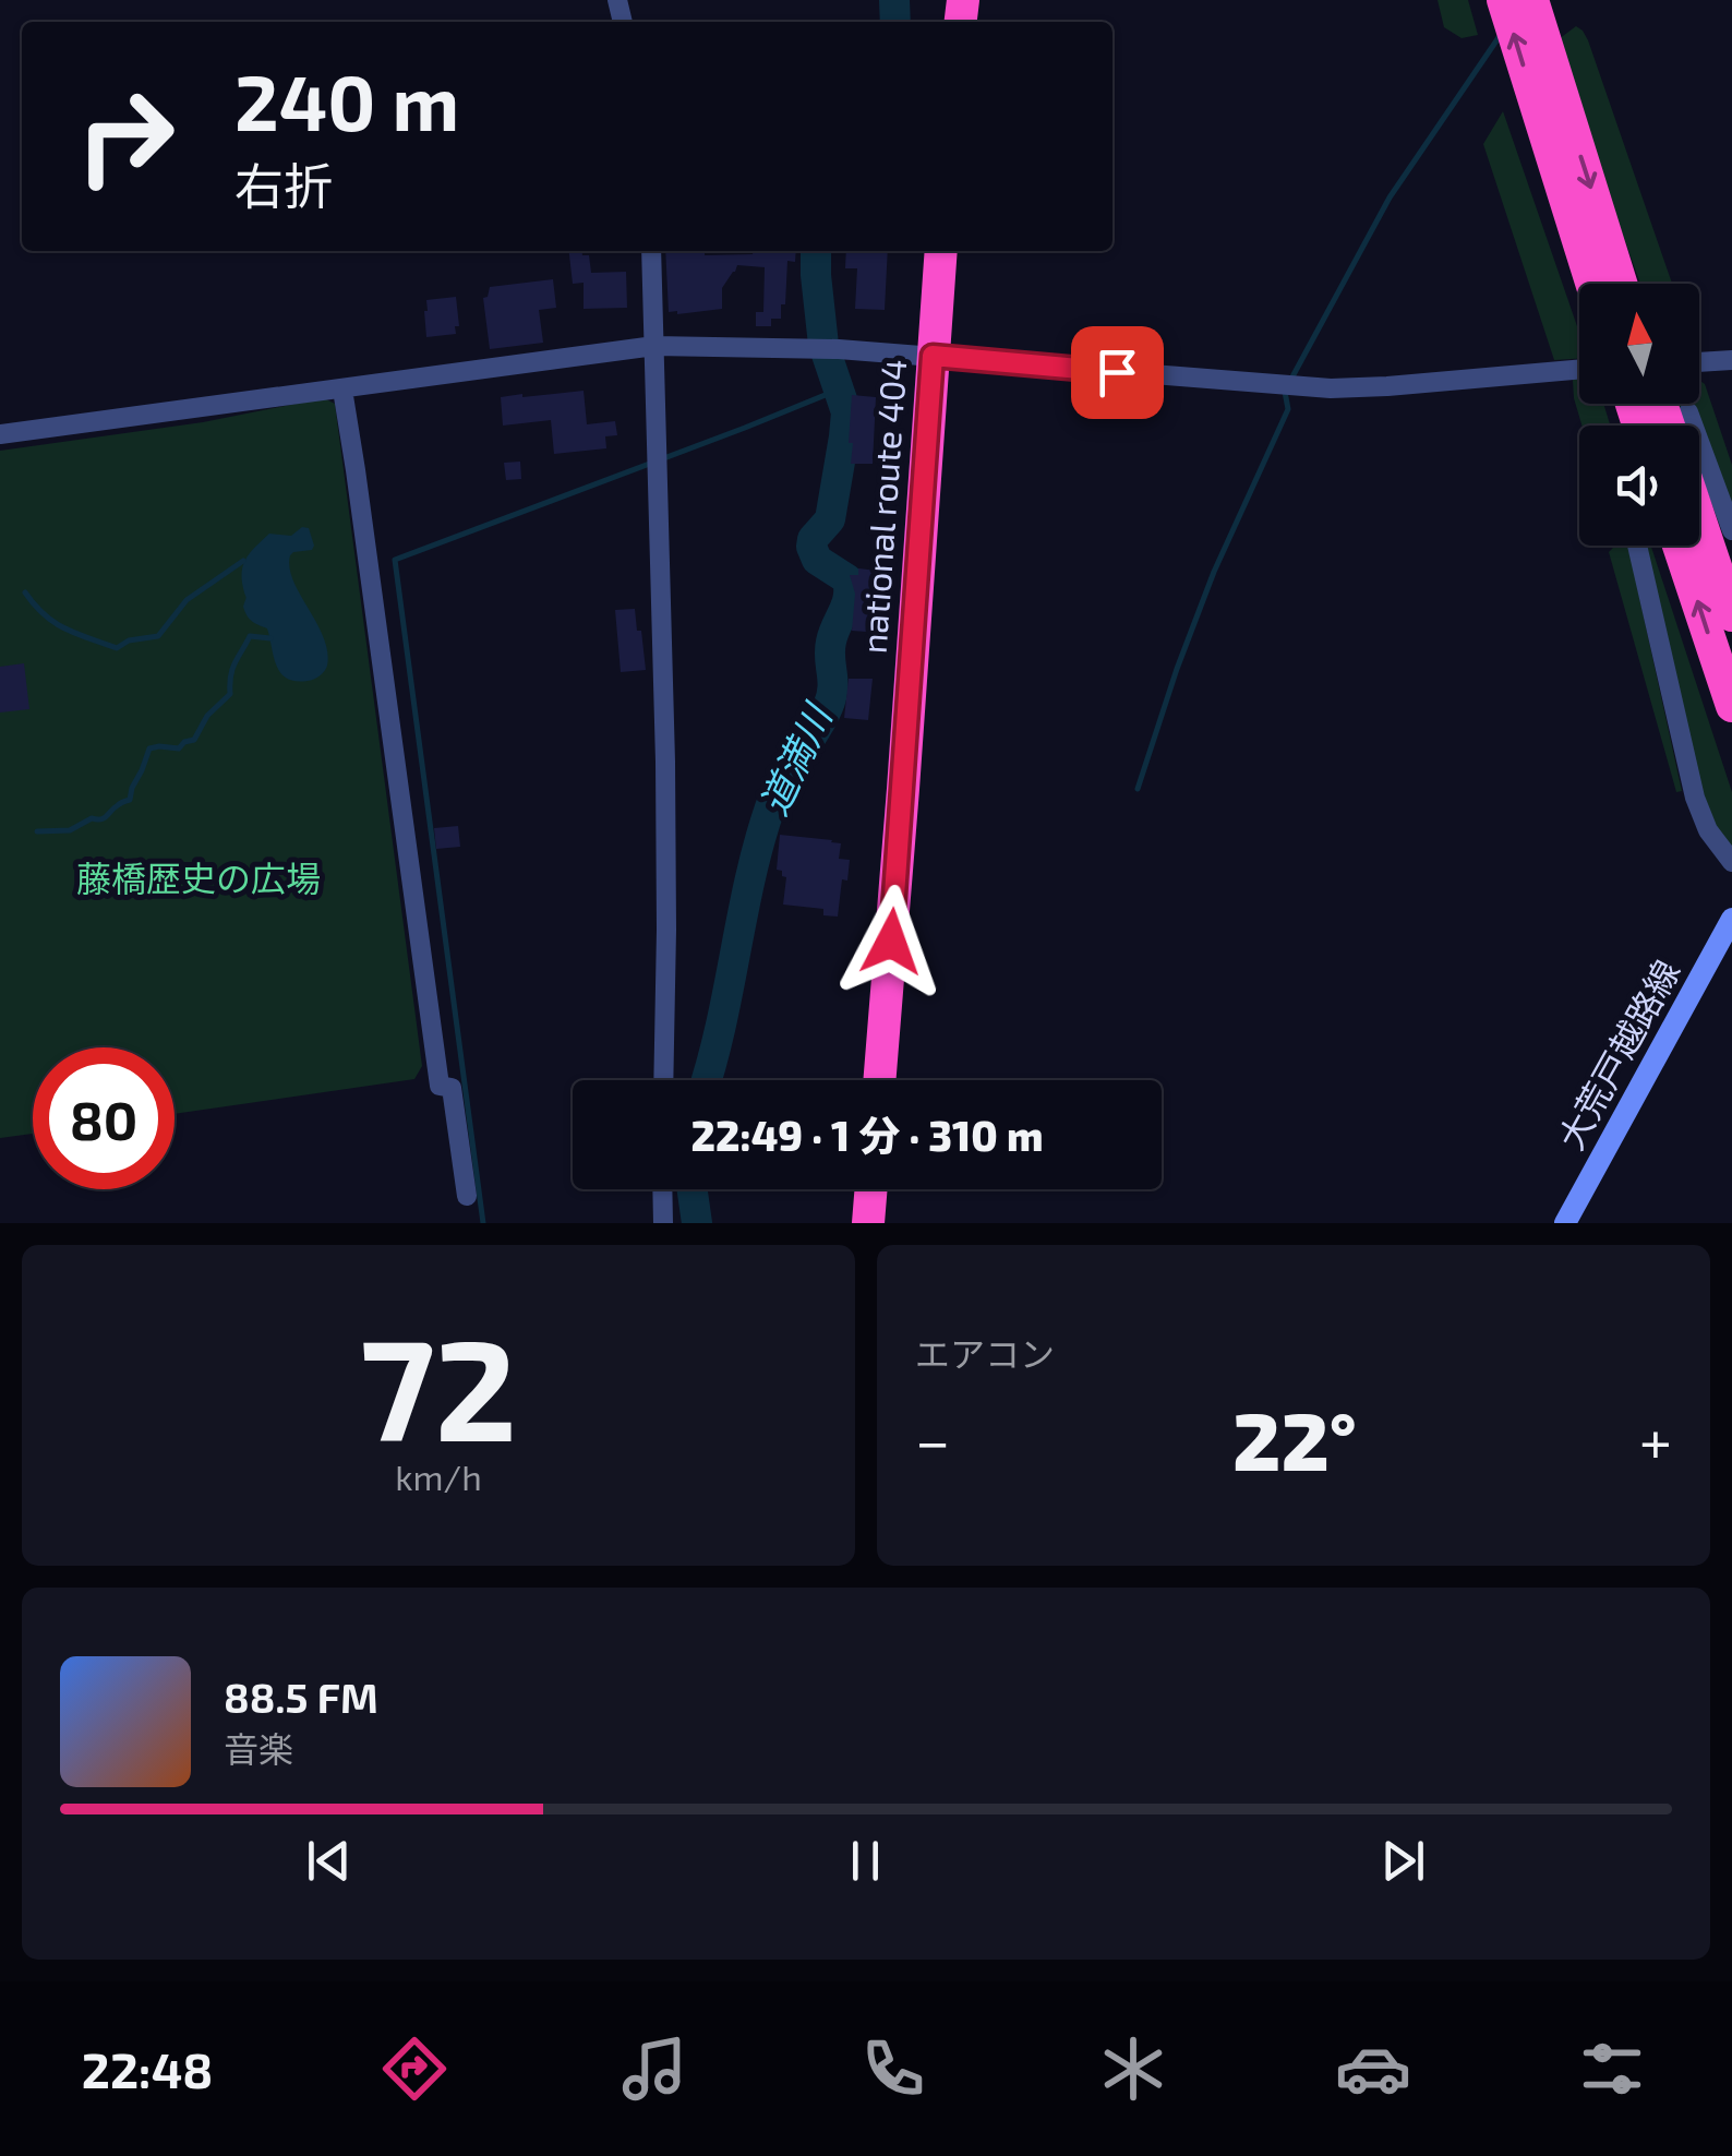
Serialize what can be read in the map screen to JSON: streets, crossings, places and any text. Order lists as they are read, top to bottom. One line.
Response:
{"streets":{"highway":["national route 404"],"main road":["大荒戸越路線"]},"water":["道満川"],"parks":["藤橋歴史の広場"],"north":"top","page":{"turn":["240 m","右折"],"limit":"80","trip":"22:49 · 1 分 · 310 m","tile":[["72","km/h"],"エアコン"],"heat":["−","22°","+"],"song":["88.5 FM","音楽"],"tabs":"22:48"}}
